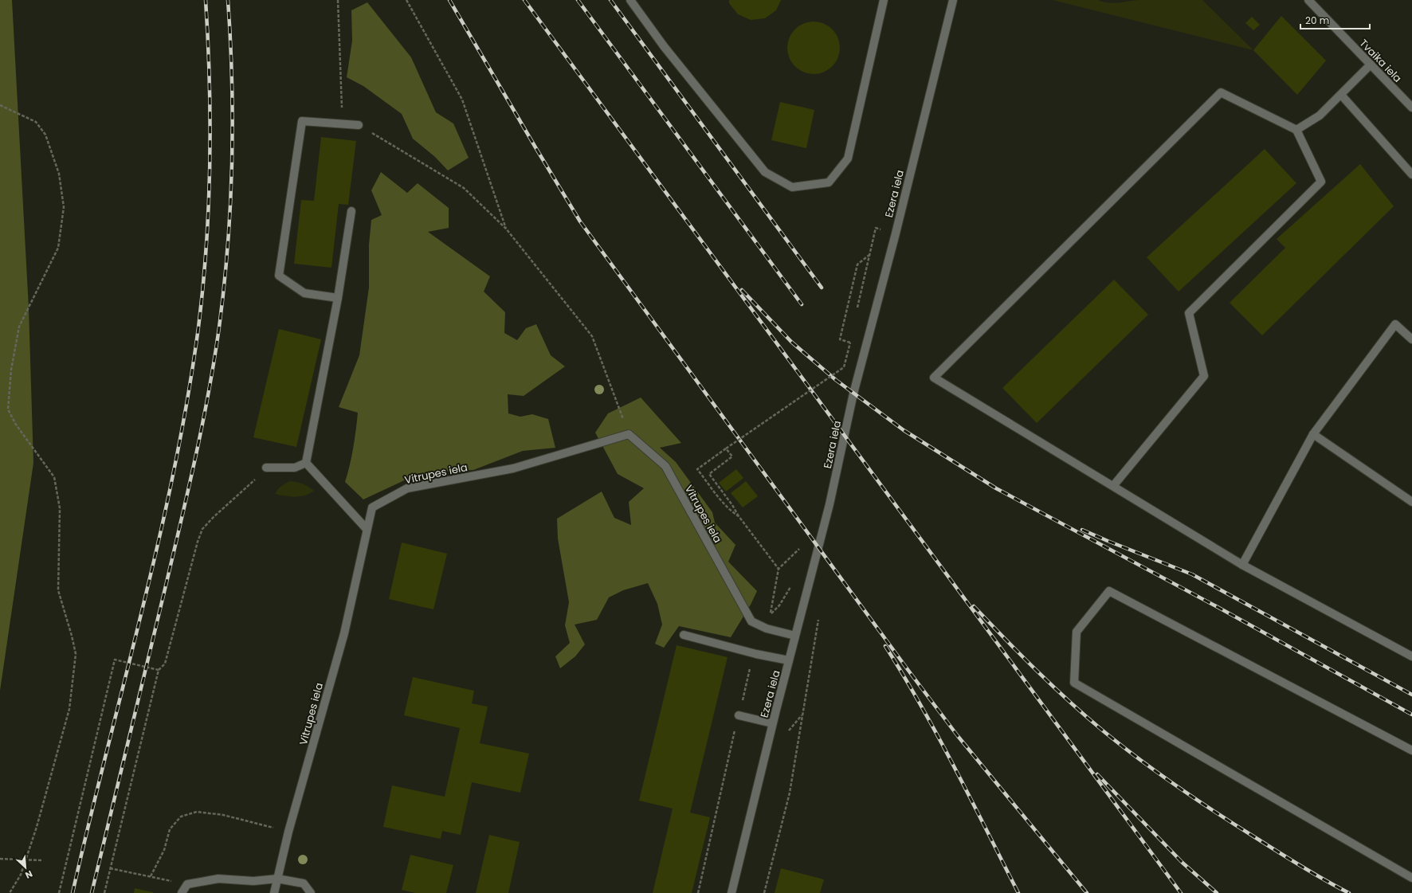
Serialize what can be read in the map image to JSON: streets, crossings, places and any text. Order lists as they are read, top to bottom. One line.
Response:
{"streets":{"street":["Tvaika iela","Ezera iela","Vitrupes iela"]},"crossings":[["Ezera iela","Vitrupes iela"]],"scale_bar":"20 m","north":"bottom right"}
